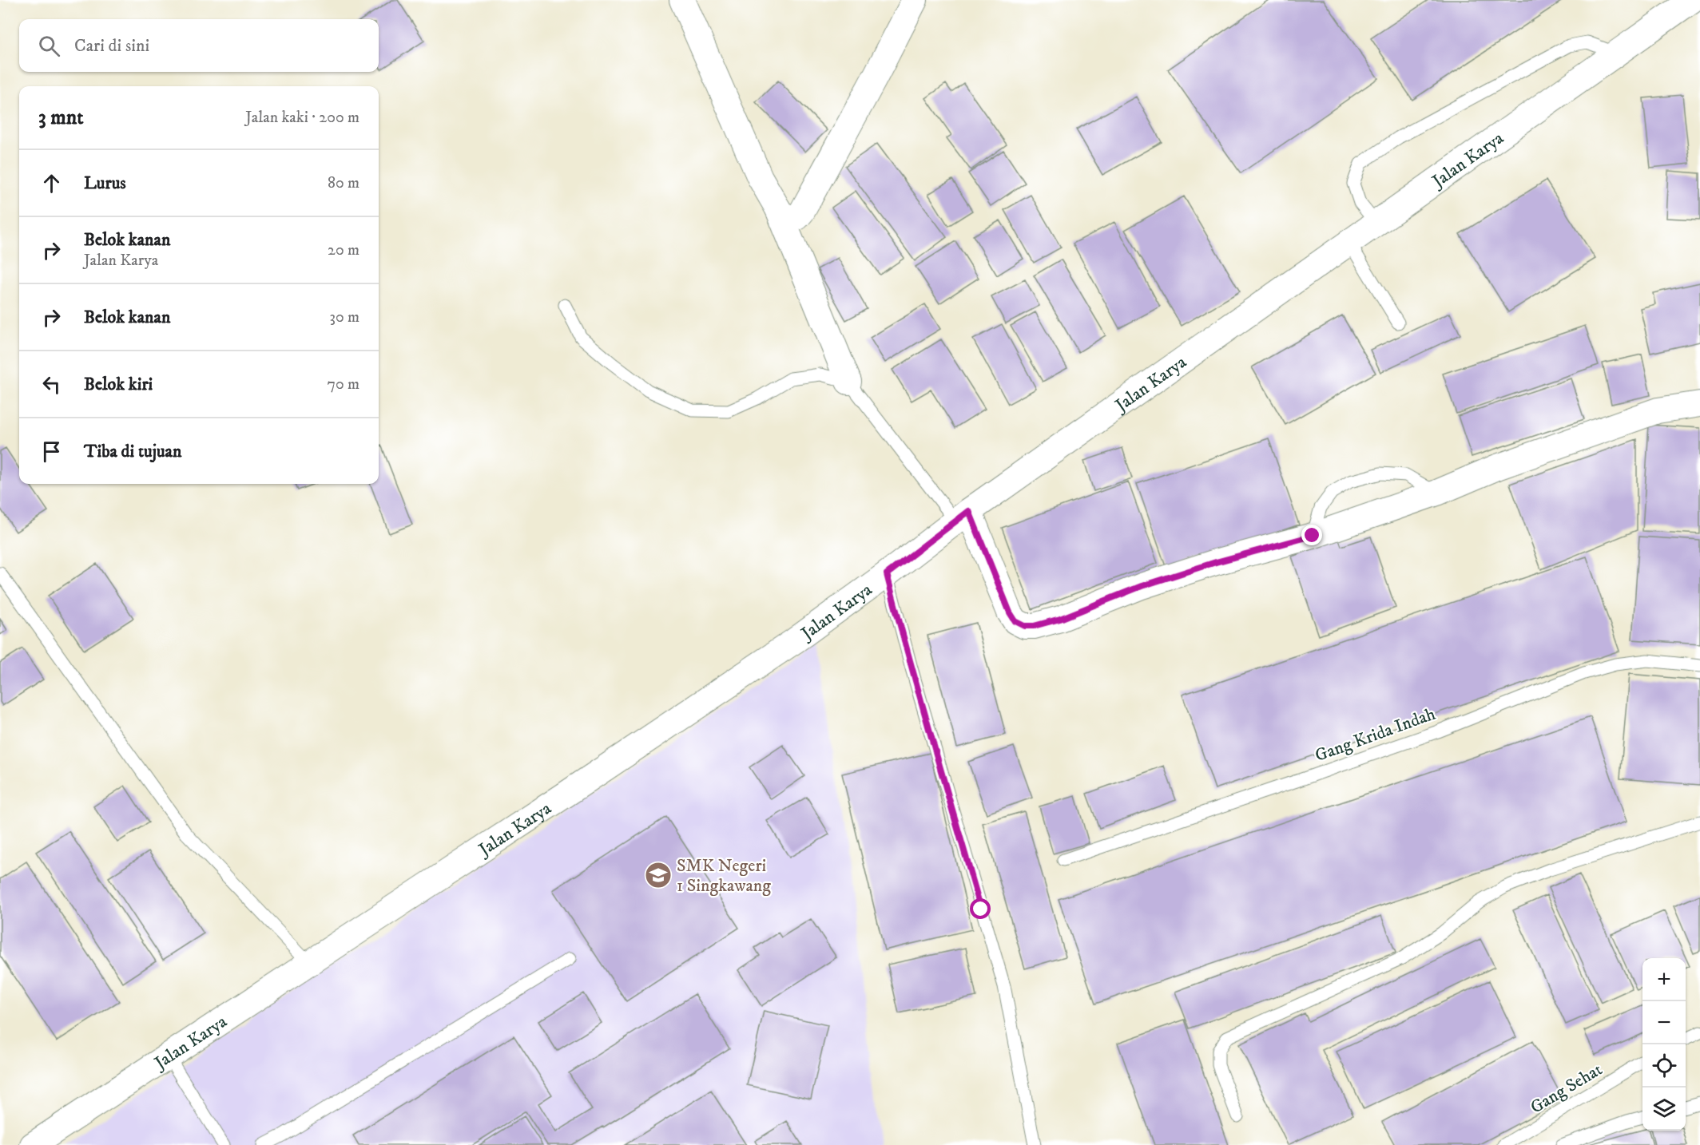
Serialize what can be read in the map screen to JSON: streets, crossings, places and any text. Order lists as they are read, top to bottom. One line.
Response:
{"streets":{"street":["Jalan Karya"],"lane":["Gang Krida Indah","Gang Sehat"]},"places":{"school or university":["SMK Negeri 1 Singkawang"]},"page":{"search":"Cari di sini","heading":["3 mnt","Jalan kaki · 200 m"],"list":[["Lurus","80 m"],["Belok kanan","Jalan Karya","20 m"],["Belok kanan","30 m"],["Belok kiri","70 m"],"Tiba di tujuan"],"map_buttons":["+","−"]}}
